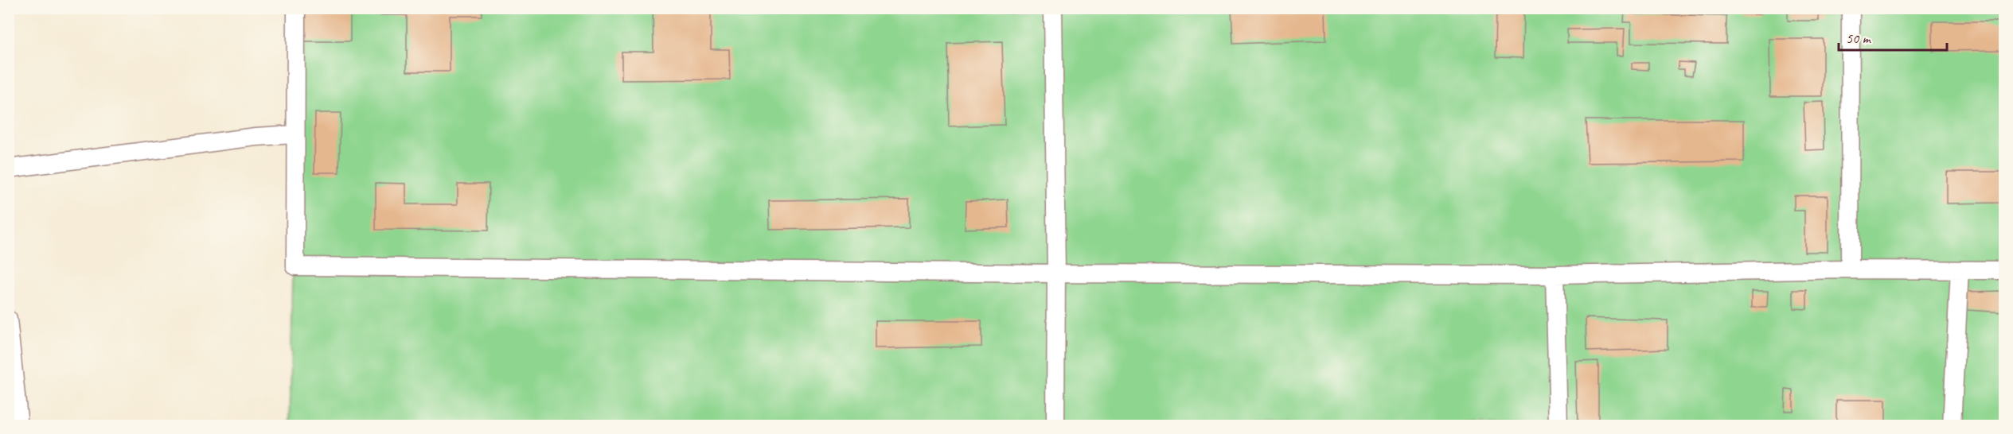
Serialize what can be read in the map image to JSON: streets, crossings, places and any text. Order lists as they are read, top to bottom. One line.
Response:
{"scale_bar":"50 m"}
